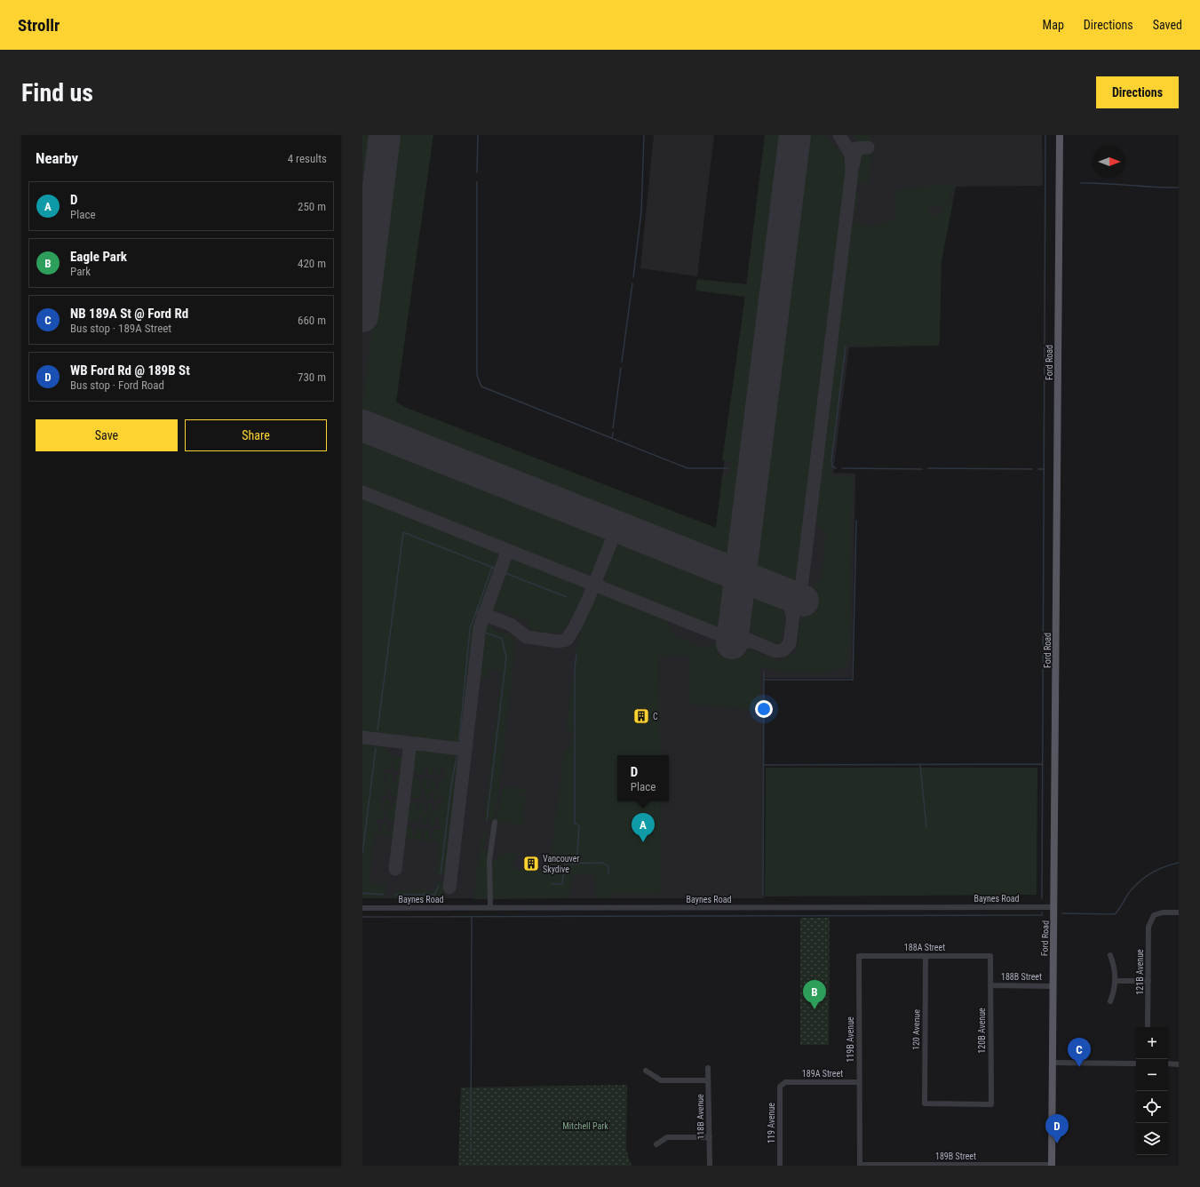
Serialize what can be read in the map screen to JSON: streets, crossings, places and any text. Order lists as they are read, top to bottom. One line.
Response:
{"streets":{"main road":["Ford Road"],"street":["Baynes Road","188A Street","121B Avenue","188B Street","120 Avenue","120B Avenue","119B Avenue","189A Street","118B Avenue","119 Avenue","189B Street"]},"crossings":[["Ford Road","Baynes Road"],["Ford Road","188B Street"],["Ford Road","189B Street"],["188A Street","120 Avenue"],["188A Street","120B Avenue"],["188A Street","119B Avenue"],["188B Street","120B Avenue"],["120 Avenue","120B Avenue"],["119B Avenue","189A Street"],["119B Avenue","189B Street"],["189A Street","119 Avenue"]],"parks":["Mitchell Park"],"places":{"building":["C","Vancouver Skydive"]},"north":"right","page":{"header":"Strollr","nav":["Map","Directions","Saved"],"buttons":["Directions",["Save","Share"]],"title":"Find us","heading":["Nearby","4 results"],"list":[{"mark":"A","name":"D","note":"Place","value":"250 m"},{"mark":"B","name":"Eagle Park","note":"Park","value":"420 m"},{"mark":"C","name":"NB 189A St @ Ford Rd","note":"Bus stop · 189A Street","value":"660 m"},{"mark":"D","name":"WB Ford Rd @ 189B St","note":"Bus stop · Ford Road","value":"730 m"}],"popup":["D","Place"],"pins":["A","B","C","D"],"map_buttons":["+","−"]}}
